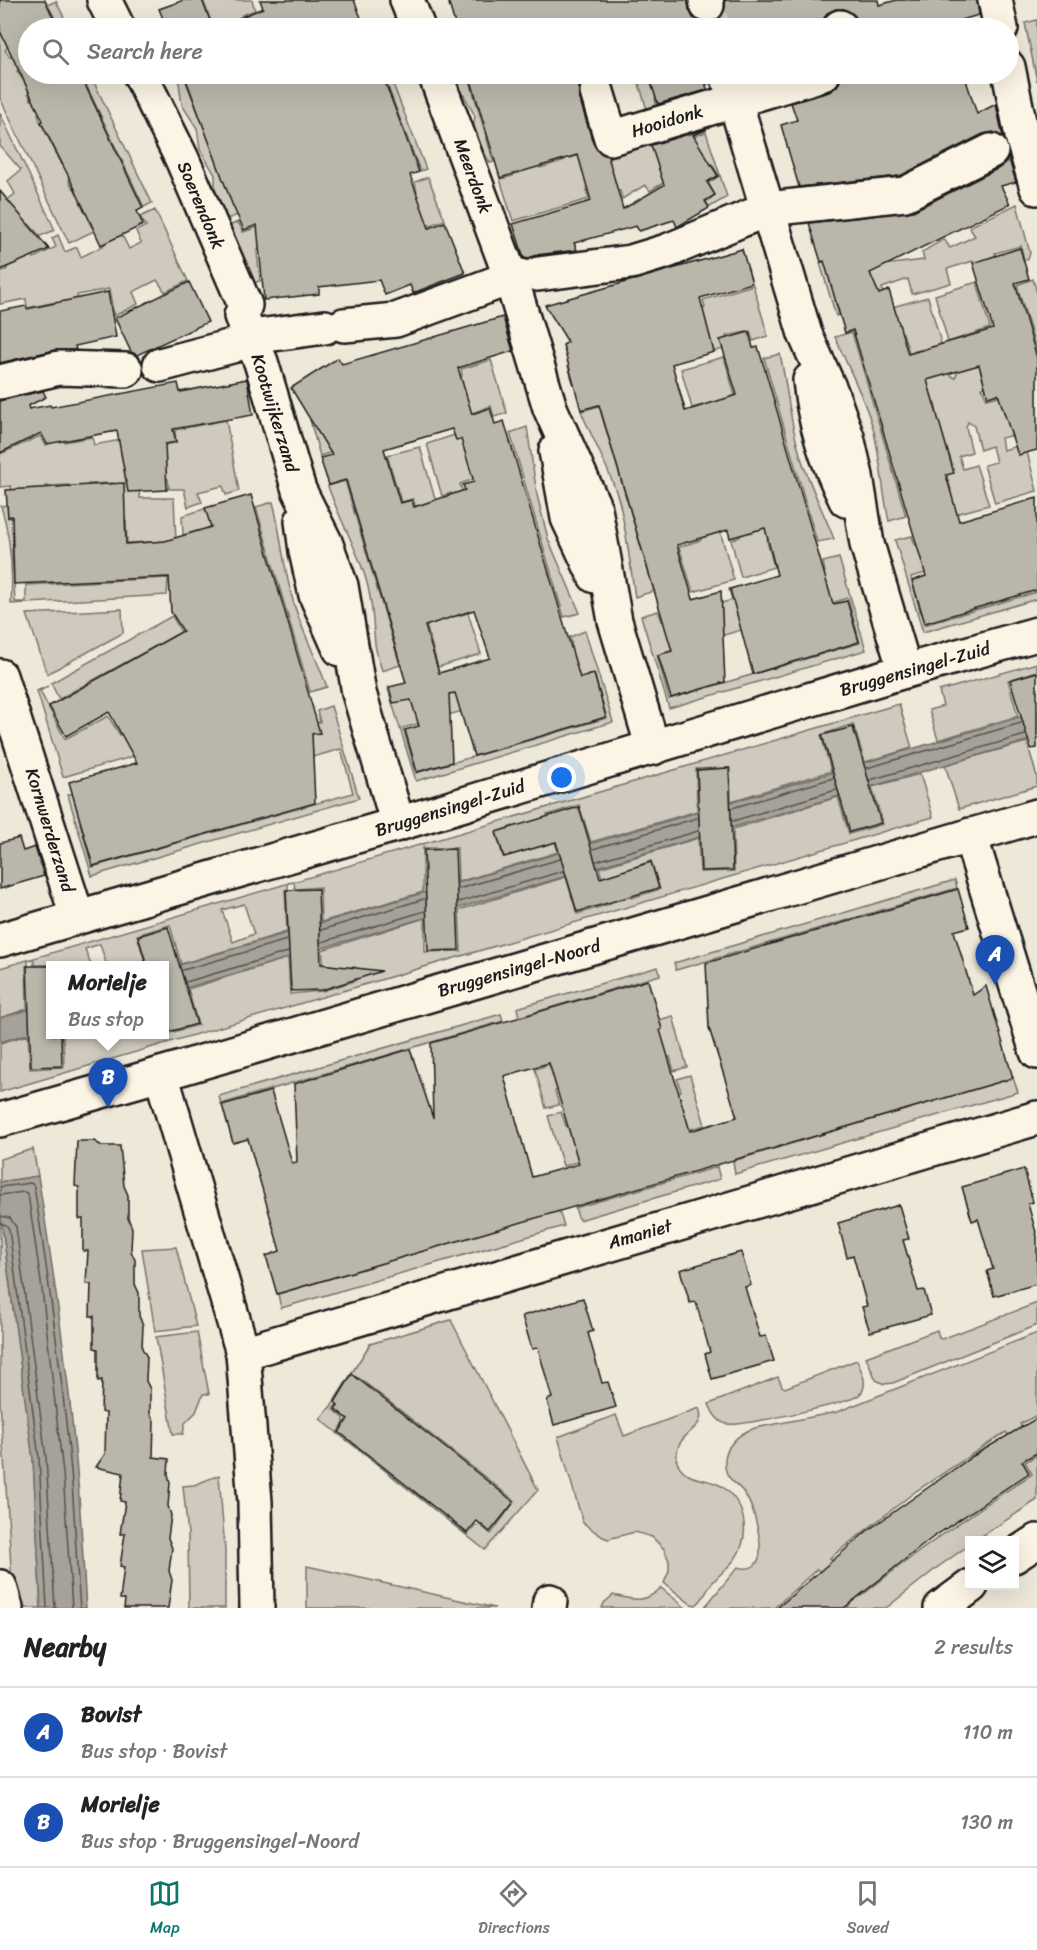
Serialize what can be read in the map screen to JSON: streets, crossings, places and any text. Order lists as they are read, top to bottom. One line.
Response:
{"streets":{"street":["Hooidonk","Meerdonk","Soerendonk","Kootwijkerzand","Bruggensingel-Zuid","Kornwerderzand","Bruggensingel-Noord","Amaniet"]},"crossings":[["Meerdonk","Bruggensingel-Zuid"],["Soerendonk","Kootwijkerzand"],["Kootwijkerzand","Bruggensingel-Zuid"],["Bruggensingel-Zuid","Kornwerderzand"]],"page":{"search":"Search here","pins":["A","B"],"popup":["Morielje","Bus stop"],"heading":["Nearby","2 results"],"list":[{"mark":"A","name":"Bovist","note":"Bus stop · Bovist","value":"110 m"},{"mark":"B","name":"Morielje","note":"Bus stop · Bruggensingel-Noord","value":"130 m"}],"nav":["Map","Directions","Saved"]}}
